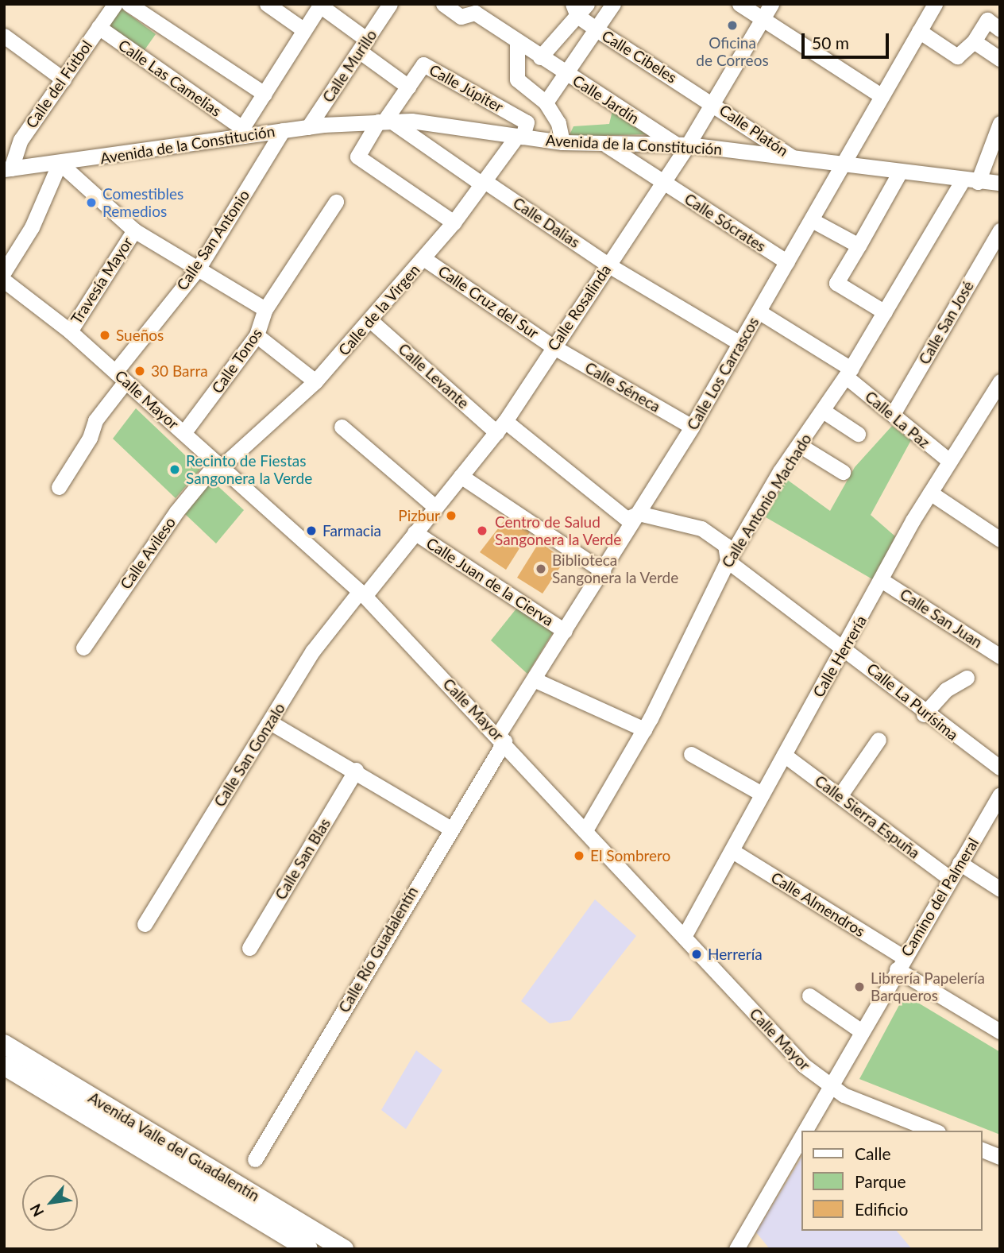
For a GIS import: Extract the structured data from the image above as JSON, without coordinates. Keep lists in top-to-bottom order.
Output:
{
  "streets": {
    "main road": ["Avenida Valle del Guadalentín"],
    "street": [
      "Calle Cibeles",
      "Calle Murillo",
      "Calle Las Camelias",
      "Calle del Fútbol",
      "Calle Júpiter",
      "Calle Jardín",
      "Calle Platón",
      "Avenida de la Constitución",
      "Calle Dalias",
      "Calle Sócrates",
      "Calle San Antonio",
      "Travesía Mayor",
      "Calle Cruz del Sur",
      "Calle Rosalinda",
      "Calle de la Virgen",
      "Calle San José",
      "Calle Tonos",
      "Calle Los Carrascos",
      "Calle Levante",
      "Calle Séneca",
      "Calle Mayor",
      "Calle La Paz",
      "Calle Antonio Machado",
      "Calle Avileso",
      "Calle Juan de la Cierva",
      "Calle San Juan",
      "Calle Herrería",
      "Calle La Purísima",
      "Calle San Gonzalo",
      "Calle Sierra Espuña",
      "Calle San Blas",
      "Camino del Palmeral",
      "Calle Almendros",
      "Calle Río Guadalentín"
    ]
  },
  "crossings": [
    ["Calle Cibeles", "Calle Platón"],
    ["Calle Cibeles", "Calle Rosalinda"],
    ["Calle Murillo", "Avenida de la Constitución"],
    ["Calle Las Camelias", "Calle del Fútbol"],
    ["Calle Las Camelias", "Avenida de la Constitución"],
    ["Calle del Fútbol", "Avenida de la Constitución"],
    ["Calle Júpiter", "Avenida de la Constitución"],
    ["Calle Júpiter", "Calle Dalias"],
    ["Calle Júpiter", "Calle de la Virgen"],
    ["Calle Jardín", "Avenida de la Constitución"],
    ["Calle Jardín", "Calle Rosalinda"],
    ["Calle Platón", "Avenida de la Constitución"],
    ["Calle Platón", "Calle Rosalinda"],
    ["Avenida de la Constitución", "Calle Dalias"],
    ["Avenida de la Constitución", "Calle Sócrates"],
    ["Avenida de la Constitución", "Calle San Antonio"],
    ["Avenida de la Constitución", "Calle Rosalinda"],
    ["Avenida de la Constitución", "Calle de la Virgen"],
    ["Avenida de la Constitución", "Calle Los Carrascos"],
    ["Avenida de la Constitución", "Calle Antonio Machado"],
    ["Calle Dalias", "Calle Rosalinda"],
    ["Calle Dalias", "Calle de la Virgen"],
    ["Calle Dalias", "Calle Los Carrascos"],
    ["Calle Sócrates", "Calle Rosalinda"],
    ["Calle Sócrates", "Calle Los Carrascos"],
    ["Calle San Antonio", "Calle Mayor"],
    ["Travesía Mayor", "Calle Mayor"],
    ["Calle Cruz del Sur", "Calle Rosalinda"],
    ["Calle Cruz del Sur", "Calle de la Virgen"],
    ["Calle Cruz del Sur", "Calle Séneca"],
    ["Calle Rosalinda", "Calle Levante"],
    ["Calle Rosalinda", "Calle Séneca"],
    ["Calle Rosalinda", "Calle Mayor"],
    ["Calle Rosalinda", "Calle Juan de la Cierva"],
    ["Calle Rosalinda", "Calle San Gonzalo"],
    ["Calle de la Virgen", "Calle Levante"],
    ["Calle de la Virgen", "Calle Mayor"],
    ["Calle de la Virgen", "Calle Avileso"],
    ["Calle San José", "Calle La Paz"],
    ["Calle Tonos", "Calle Mayor"],
    ["Calle Los Carrascos", "Calle Levante"],
    ["Calle Los Carrascos", "Calle Séneca"],
    ["Calle Los Carrascos", "Calle Mayor"],
    ["Calle Los Carrascos", "Calle La Paz"],
    ["Calle Los Carrascos", "Calle Juan de la Cierva"],
    ["Calle Los Carrascos", "Calle La Purísima"],
    ["Calle Los Carrascos", "Calle Río Guadalentín"],
    ["Calle Levante", "Calle La Purísima"],
    ["Calle Mayor", "Calle Antonio Machado"],
    ["Calle Mayor", "Calle Avileso"],
    ["Calle Mayor", "Calle Herrería"],
    ["Calle Mayor", "Calle San Gonzalo"],
    ["Calle Mayor", "Camino del Palmeral"],
    ["Calle Mayor", "Calle Río Guadalentín"],
    ["Calle La Paz", "Calle Antonio Machado"],
    ["Calle La Paz", "Calle Herrería"],
    ["Calle Antonio Machado", "Calle La Purísima"],
    ["Calle San Juan", "Calle Herrería"],
    ["Calle Herrería", "Calle La Purísima"],
    ["Calle Herrería", "Calle Sierra Espuña"],
    ["Calle Herrería", "Calle Almendros"],
    ["Calle Sierra Espuña", "Camino del Palmeral"],
    ["Camino del Palmeral", "Calle Almendros"]
  ],
  "places": [
    "Oficina de Correos",
    "Comestibles Remedios",
    "Sueños",
    "30 Barra",
    "Recinto de Fiestas Sangonera la Verde",
    "Pizbur",
    "Farmacia",
    "Centro de Salud Sangonera la Verde",
    "Biblioteca Sangonera la Verde",
    "El Sombrero",
    "Herrería",
    "Librería Papelería Barqueros"
  ],
  "legend": ["Calle", "Parque", "Edificio"],
  "scale_bar": "50 m",
  "north": "bottom left"
}
